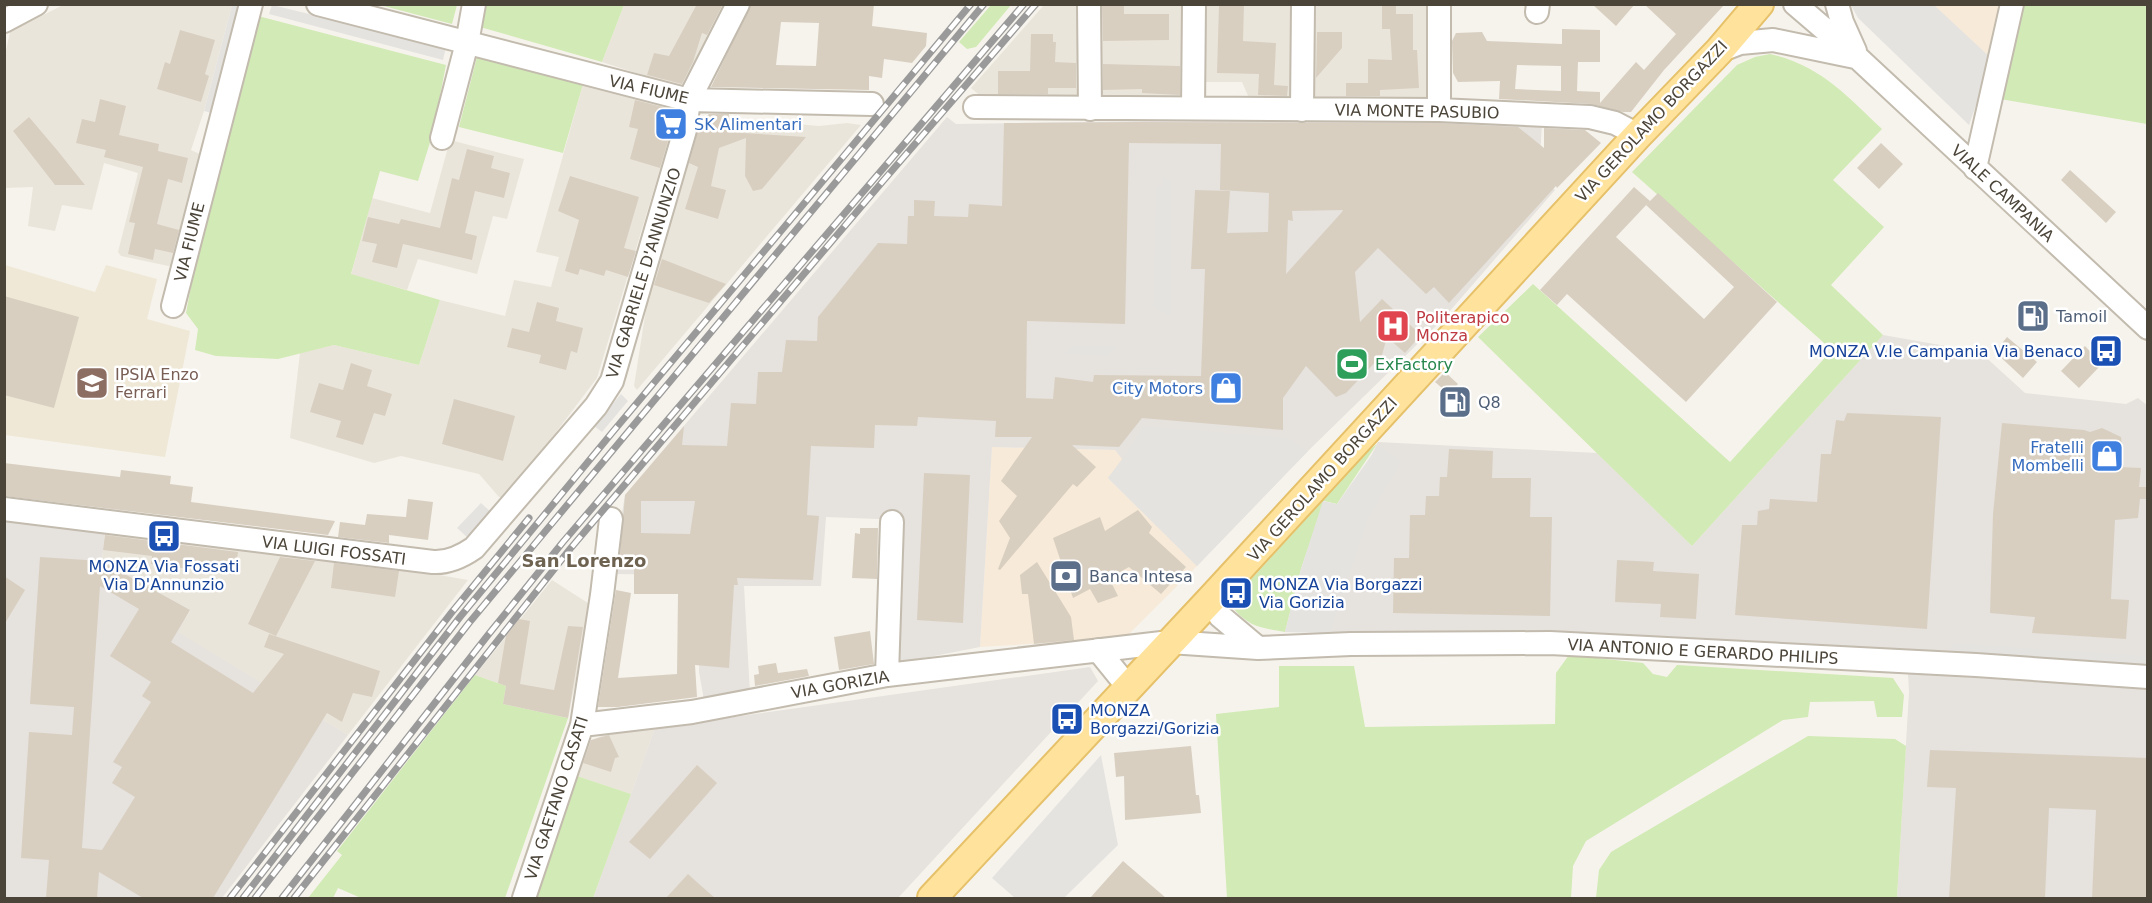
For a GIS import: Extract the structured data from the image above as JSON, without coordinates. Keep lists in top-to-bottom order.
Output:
{
  "streets": {
    "main road": ["VIA GEROLAMO BORGAZZI"],
    "street": [
      "VIA FIUME",
      "VIA MONTE PASUBIO",
      "VIALE CAMPANIA",
      "VIA GABRIELE D'ANNUNZIO",
      "VIA LUIGI FOSSATI",
      "VIA ANTONIO E GERARDO PHILIPS",
      "VIA GORIZIA",
      "VIA GAETANO CASATI"
    ]
  },
  "crossings": [
    ["VIA FIUME", "VIA GABRIELE D'ANNUNZIO"],
    ["VIA MONTE PASUBIO", "VIA GEROLAMO BORGAZZI"],
    ["VIA GEROLAMO BORGAZZI", "VIA ANTONIO E GERARDO PHILIPS"],
    ["VIA GEROLAMO BORGAZZI", "VIA GORIZIA"],
    ["VIA GABRIELE D'ANNUNZIO", "VIA LUIGI FOSSATI"],
    ["VIA ANTONIO E GERARDO PHILIPS", "VIA GORIZIA"],
    ["VIA GORIZIA", "VIA GAETANO CASATI"]
  ],
  "districts": ["San Lorenzo"],
  "places": {
    "supermarket": ["SK Alimentari"],
    "fuel station": ["Tamoil", "Q8"],
    "hospital": ["Politerapico Monza"],
    "bus stop": [
      "MONZA V.le Campania Via Benaco",
      "MONZA Via Fossati Via D'Annunzio",
      "MONZA Via Borgazzi Via Gorizia",
      "MONZA Borgazzi/Gorizia"
    ],
    "sports": ["ExFactory"],
    "school or university": ["IPSIA Enzo Ferrari"],
    "shop": ["City Motors", "Fratelli Mombelli"],
    "bank": ["Banca Intesa"]
  }
}
